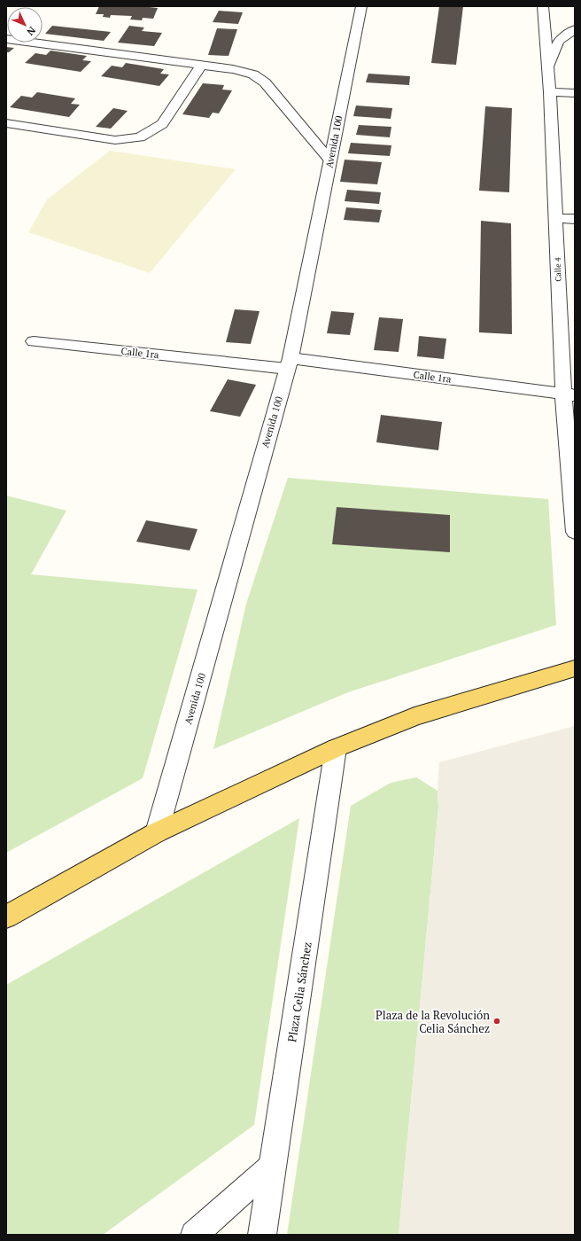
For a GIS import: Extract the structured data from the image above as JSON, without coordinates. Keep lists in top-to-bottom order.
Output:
{
  "streets": {
    "street": [
      "Avenida 100",
      "Calle 4",
      "Calle 1ra",
      "Plaza Celia Sánchez"
    ]
  },
  "crossings": [
    ["Avenida 100", "Calle 1ra"],
    ["Calle 4", "Calle 1ra"]
  ],
  "places": ["Plaza de la Revolución Celia Sánchez"],
  "north": "bottom right"
}
